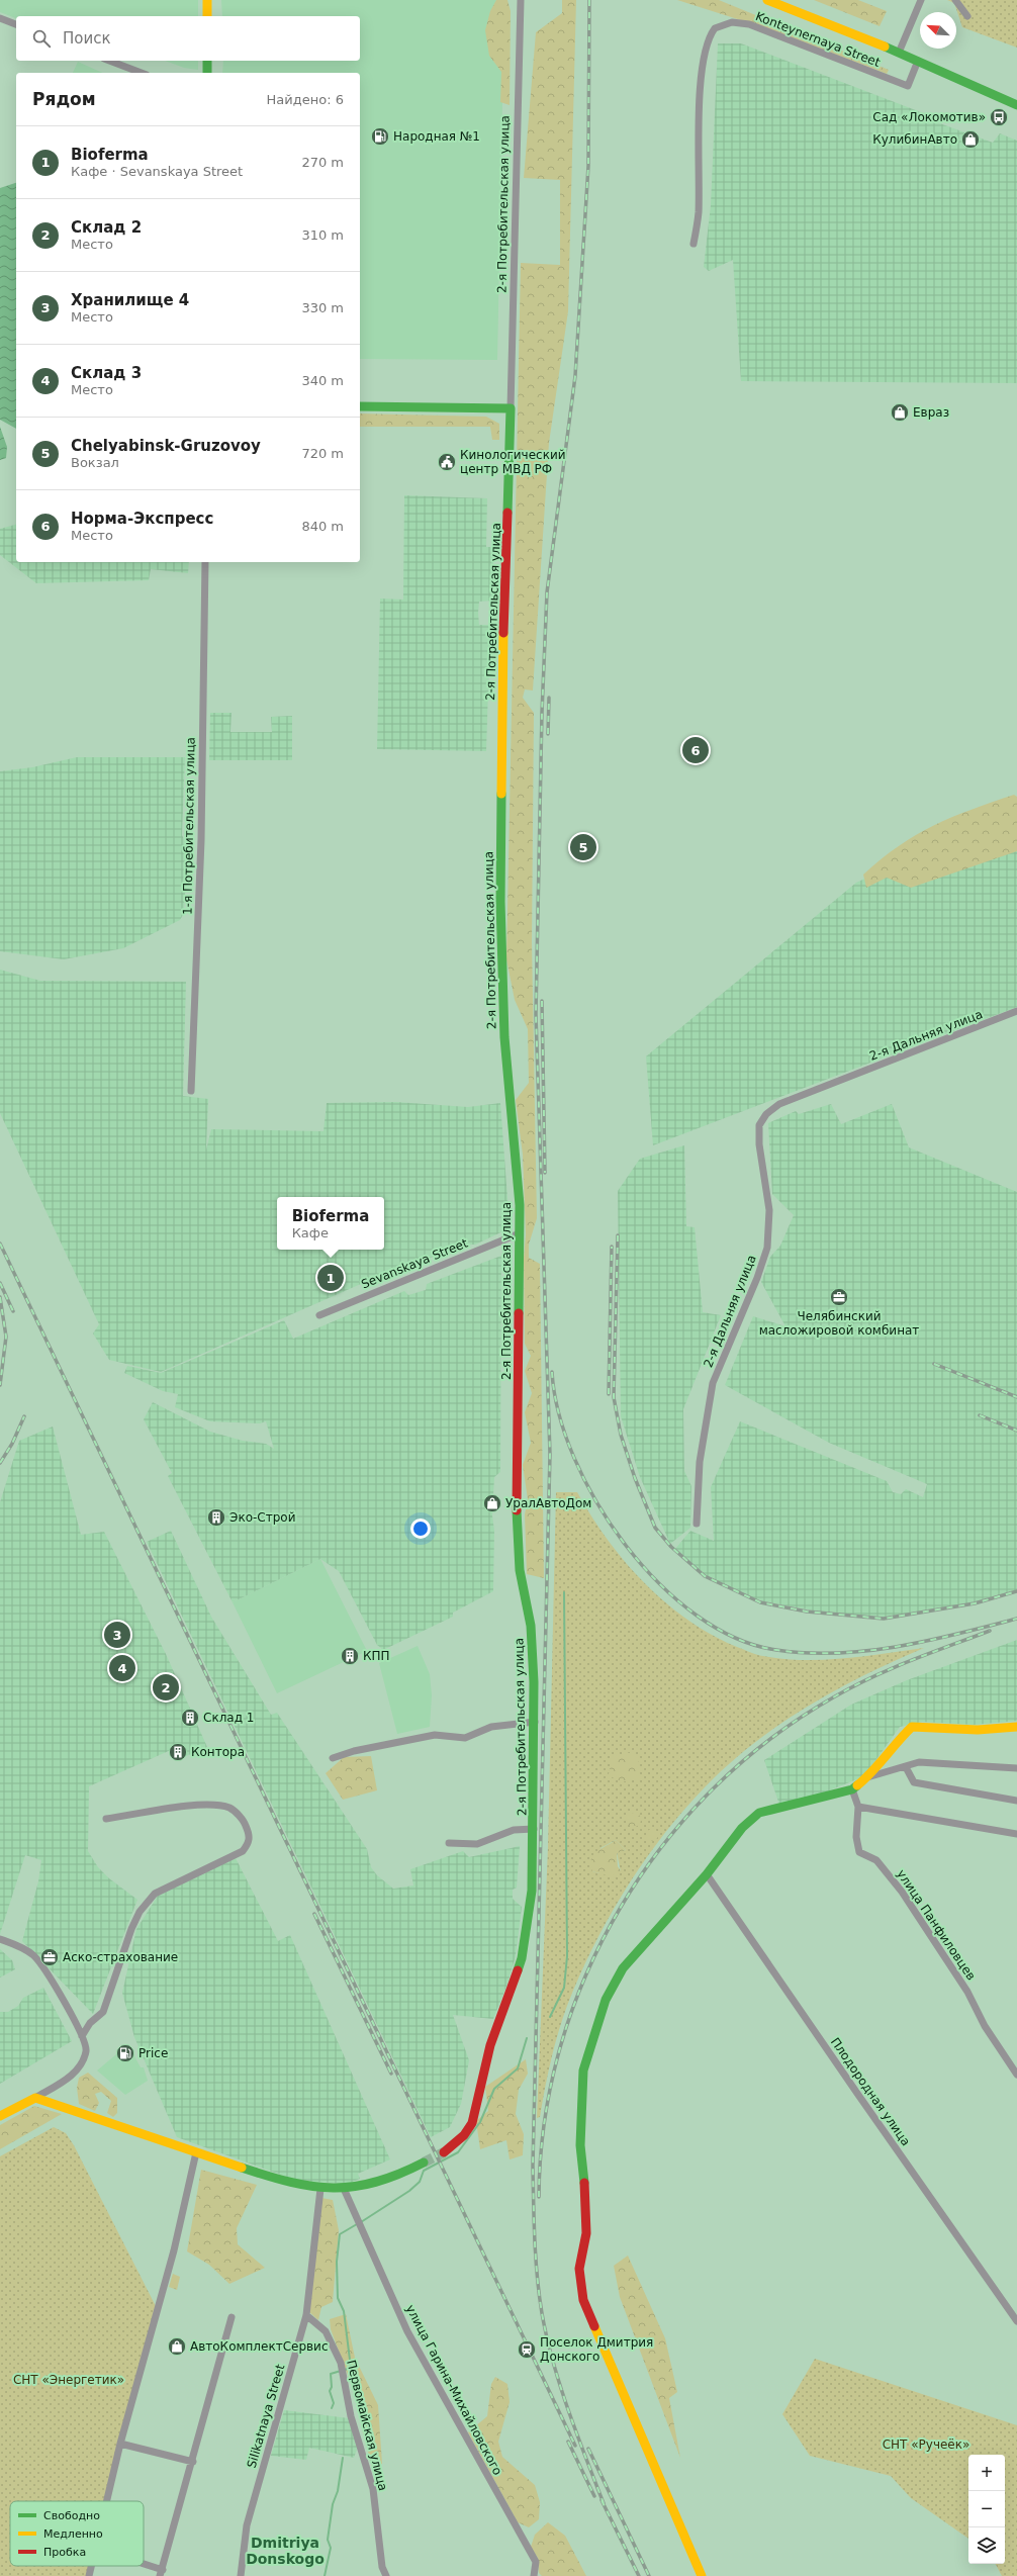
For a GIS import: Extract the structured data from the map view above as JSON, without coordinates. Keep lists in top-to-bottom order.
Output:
{
  "streets": {
    "street": [
      "Konteynernaya Street",
      "2-я Потребительская улица",
      "1-я Потребительская улица",
      "2-я Дальняя улица",
      "Sevanskaya Street",
      "улица Панфиловцев",
      "Плодородная улица",
      "улица Гарина-Михайловского",
      "Silikatnaya Street",
      "Первомайская улица"
    ]
  },
  "crossings": [
    ["2-я Потребительская улица", "Sevanskaya Street"],
    ["Silikatnaya Street", "Первомайская улица"]
  ],
  "districts": ["Dmitriya Donskogo"],
  "parks": ["СНТ «Энергетик»", "СНТ «Ручеёк»"],
  "places": {
    "bus stop": ["Сад «Локомотив»"],
    "fuel station": ["Народная №1", "Price"],
    "shop": [
      "КулибинАвто",
      "Евраз",
      "УралАвтоДом",
      "АвтоКомплектСервис"
    ],
    "public building": ["Кинологический центр МВД РФ"],
    "office": ["Челябинский масложировой комбинат", "Аско-страхование"],
    "building": [
      "Эко-Строй",
      "КПП",
      "Склад 1",
      "Контора"
    ],
    "station": ["Поселок Дмитрия Донского"]
  },
  "legend": ["Свободно", "Медленно", "Пробка"],
  "north": "top left",
  "page": {
    "search": "Поиск",
    "heading": ["Рядом", "Найдено: 6"],
    "list": [
      {
        "mark": "1",
        "name": "Bioferma",
        "note": "Кафе · Sevanskaya Street",
        "value": "270 m"
      },
      {
        "mark": "2",
        "name": "Склад 2",
        "note": "Место",
        "value": "310 m"
      },
      {
        "mark": "3",
        "name": "Хранилище 4",
        "note": "Место",
        "value": "330 m"
      },
      {
        "mark": "4",
        "name": "Склад 3",
        "note": "Место",
        "value": "340 m"
      },
      {
        "mark": "5",
        "name": "Chelyabinsk-Gruzovoy",
        "note": "Вокзал",
        "value": "720 m"
      },
      {
        "mark": "6",
        "name": "Норма-Экспресс",
        "note": "Место",
        "value": "840 m"
      }
    ],
    "pins": [
      "6",
      "5",
      "1",
      "3",
      "4",
      "2"
    ],
    "popup": ["Bioferma", "Кафе"],
    "map_buttons": ["+", "−"]
  }
}
